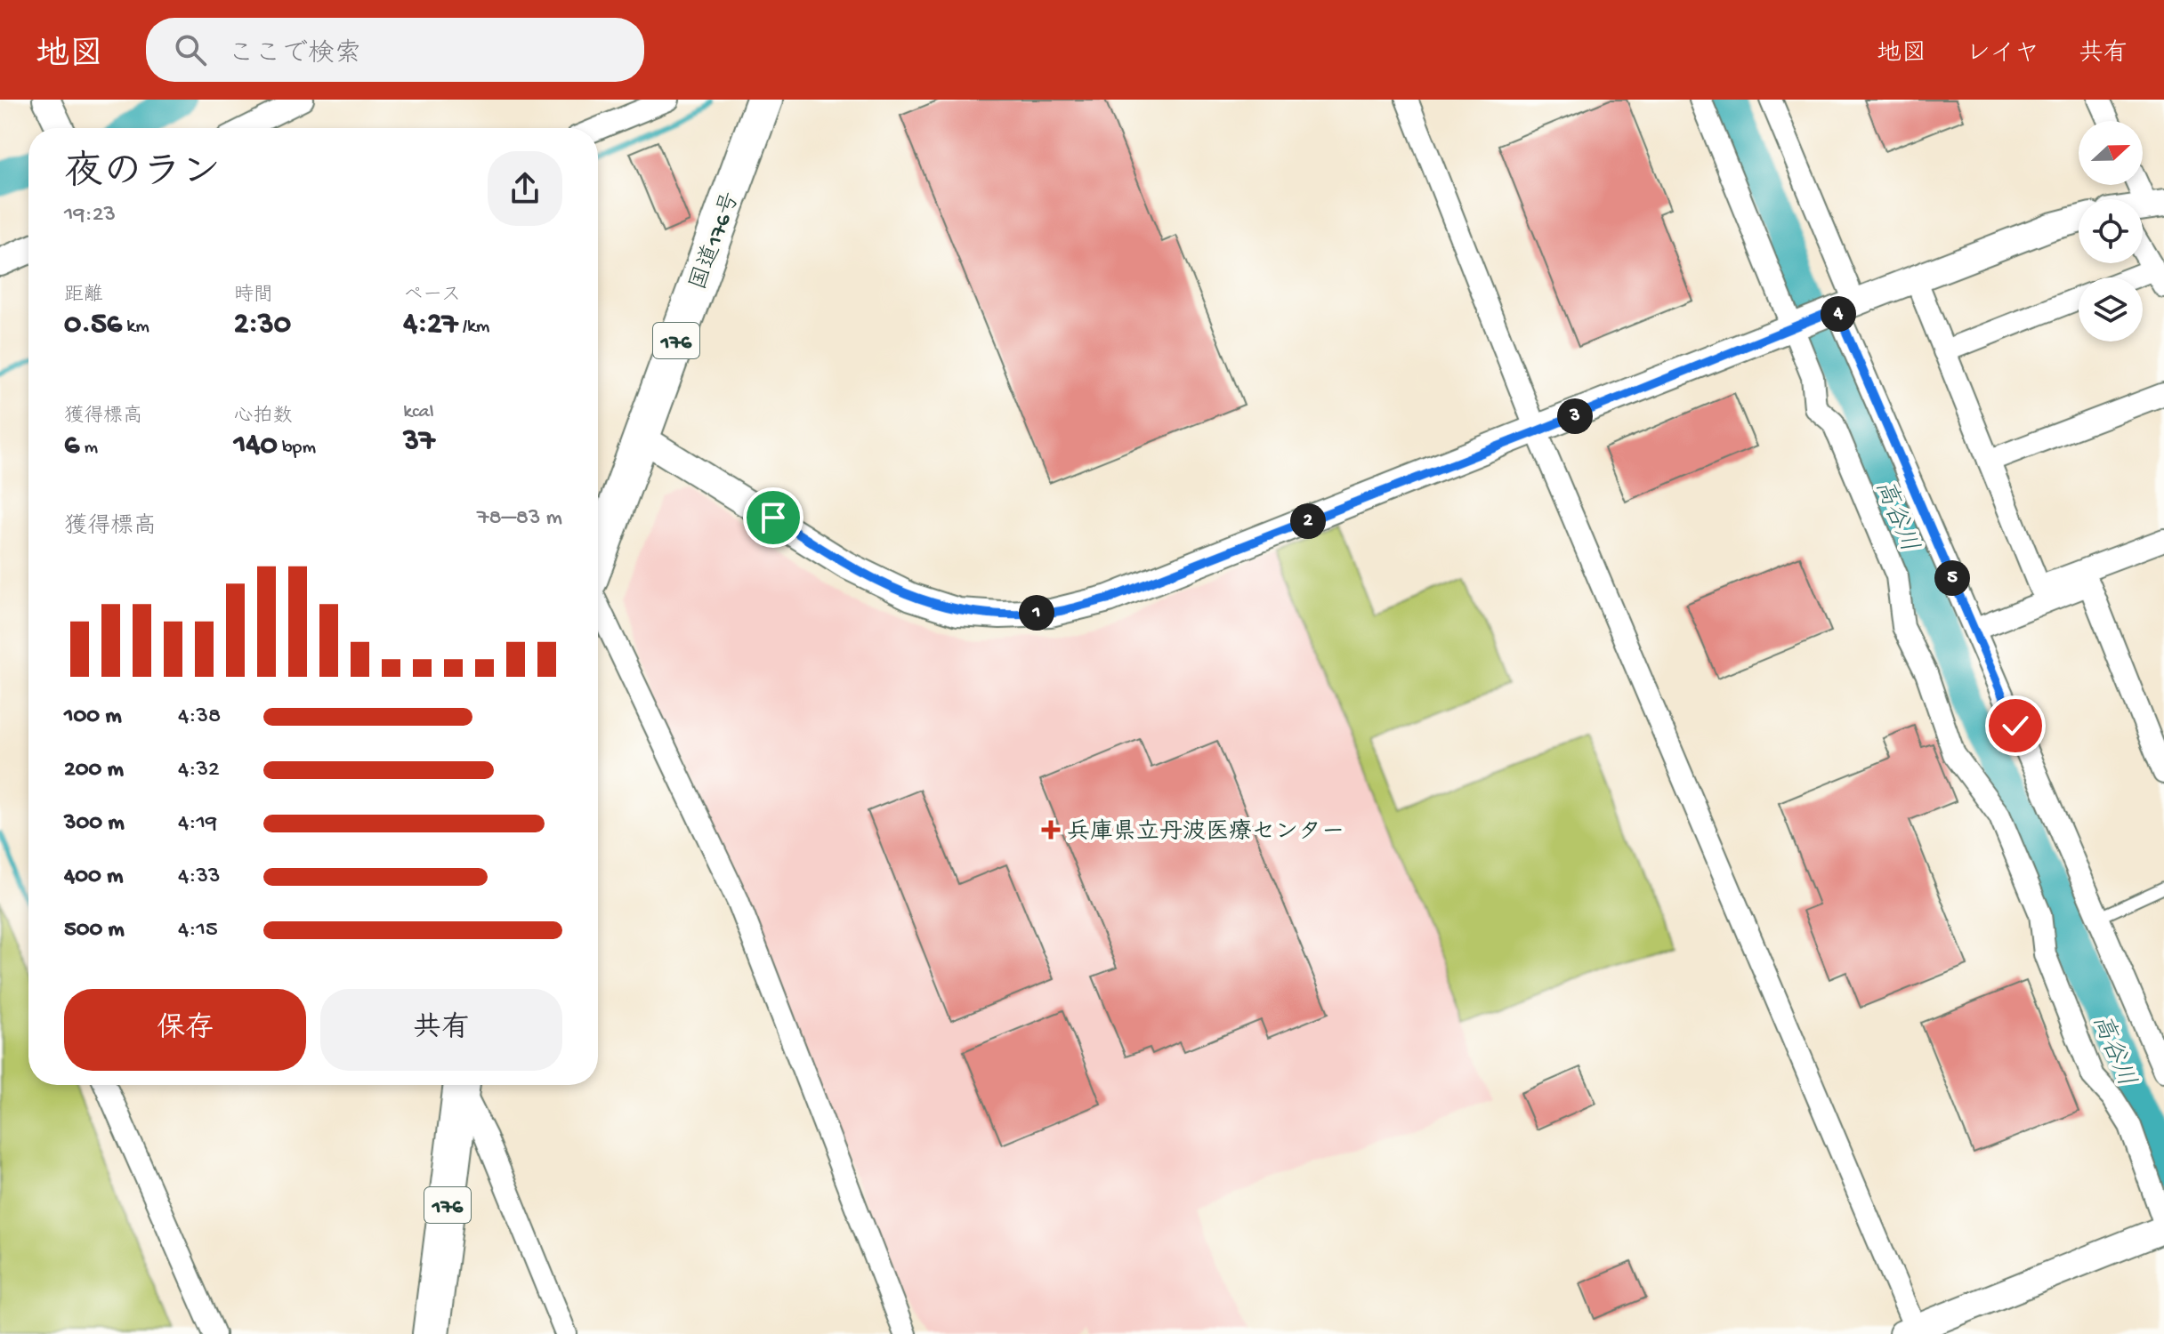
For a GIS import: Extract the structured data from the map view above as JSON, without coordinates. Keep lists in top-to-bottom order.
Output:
{
  "streets": {
    "highway": ["国道176号", "176"]
  },
  "water": ["高谷川"],
  "places": {
    "health": ["兵庫県立丹波医療センター"]
  },
  "north": "right",
  "page": {
    "header": "地図",
    "search": "ここで検索",
    "nav": ["地図", "レイヤ", "共有"],
    "heading": ["夜のラン", "19:23"],
    "stats": [
      ["距離", "0.56 km"],
      ["時間", "2:30"],
      ["ペース", "4:27 /km"],
      ["獲得標高", "6 m"],
      ["心拍数", "140 bpm"],
      ["kcal", "37"]
    ],
    "pins": [
      "4",
      "3",
      "2",
      "5",
      "1"
    ],
    "chart": ["獲得標高", "78–83 m"],
    "list": [
      {
        "name": "100 m",
        "note": "4:38"
      },
      {
        "name": "200 m",
        "note": "4:32"
      },
      {
        "name": "300 m",
        "note": "4:19"
      },
      {
        "name": "400 m",
        "note": "4:33"
      },
      {
        "name": "500 m",
        "note": "4:15"
      }
    ],
    "buttons": ["保存", "共有"]
  }
}
